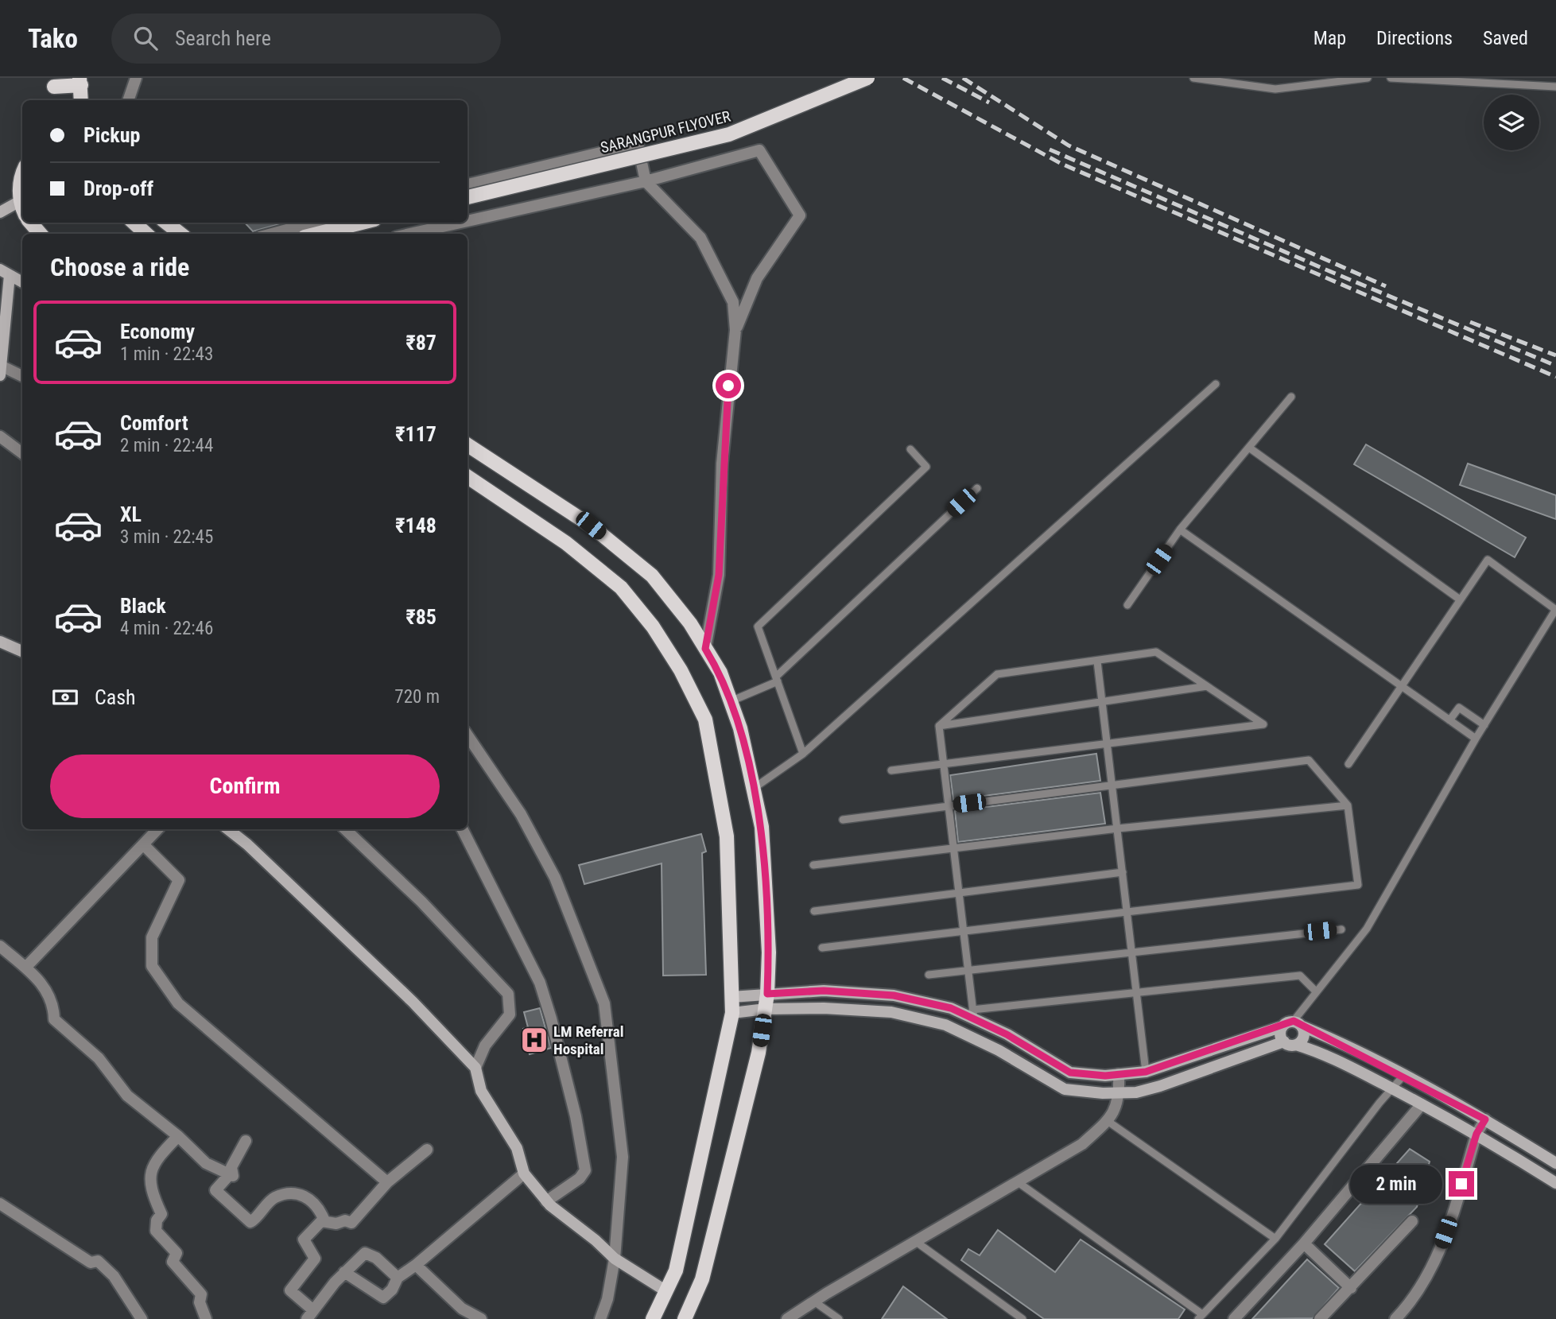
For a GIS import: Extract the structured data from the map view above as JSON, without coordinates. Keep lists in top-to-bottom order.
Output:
{
  "streets": {
    "main road": ["SARANGPUR FLYOVER"]
  },
  "places": {
    "hospital": ["LM Referral Hospital"]
  },
  "page": {
    "header": "Tako",
    "search": "Search here",
    "nav": ["Map", "Directions", "Saved"],
    "banner": ["Pickup", "Drop-off"],
    "heading": "Choose a ride",
    "list": [
      {
        "name": "Economy",
        "note": "1 min · 22:43",
        "value": "₹87"
      },
      {
        "name": "Comfort",
        "note": "2 min · 22:44",
        "value": "₹117"
      },
      {
        "name": "XL",
        "note": "3 min · 22:45",
        "value": "₹148"
      },
      {
        "name": "Black",
        "note": "4 min · 22:46",
        "value": "₹85"
      }
    ],
    "pay": ["Cash", "720 m"],
    "buttons": "Confirm",
    "bubble": "2 min"
  }
}
